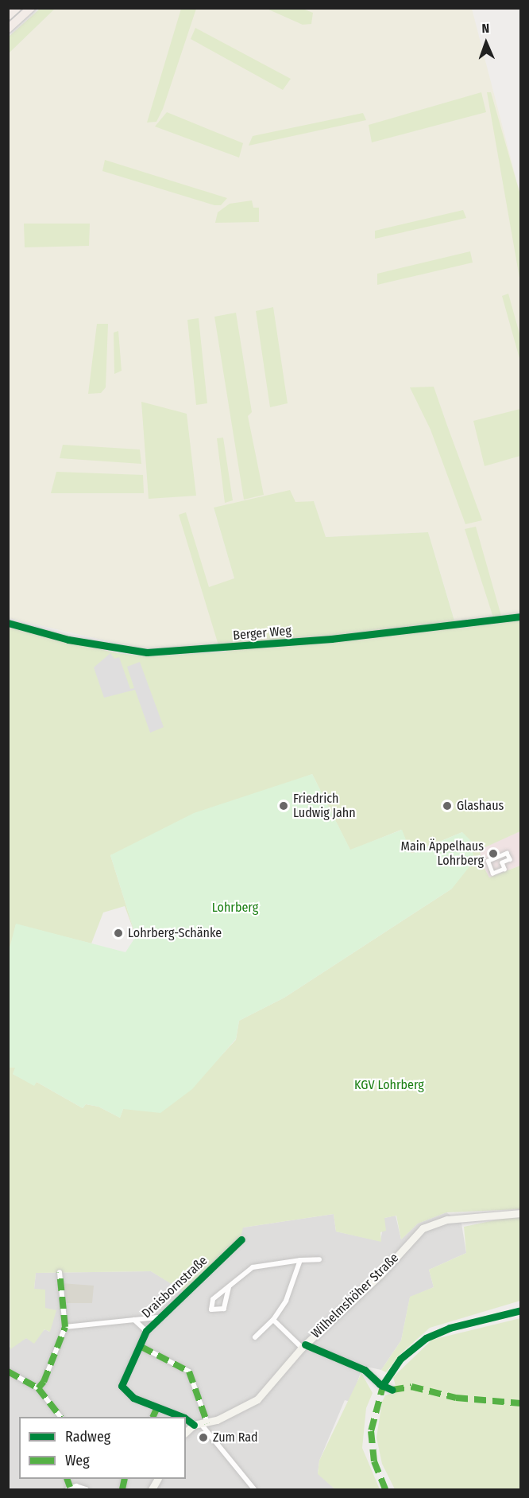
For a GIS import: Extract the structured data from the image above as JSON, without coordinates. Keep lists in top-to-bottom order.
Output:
{
  "streets": {
    "main road": ["Wilhelmshöher Straße"],
    "street": ["Berger Weg", "Draisbornstraße"]
  },
  "crossings": [
    ["Draisbornstraße", "Wilhelmshöher Straße"]
  ],
  "parks": ["Lohrberg", "KGV Lohrberg"],
  "places": [
    "Friedrich Ludwig Jahn",
    "Glashaus",
    "Main Äppelhaus Lohrberg",
    "Lohrberg-Schänke",
    "Zum Rad"
  ],
  "legend": ["Radweg", "Weg"],
  "north": "top"
}
